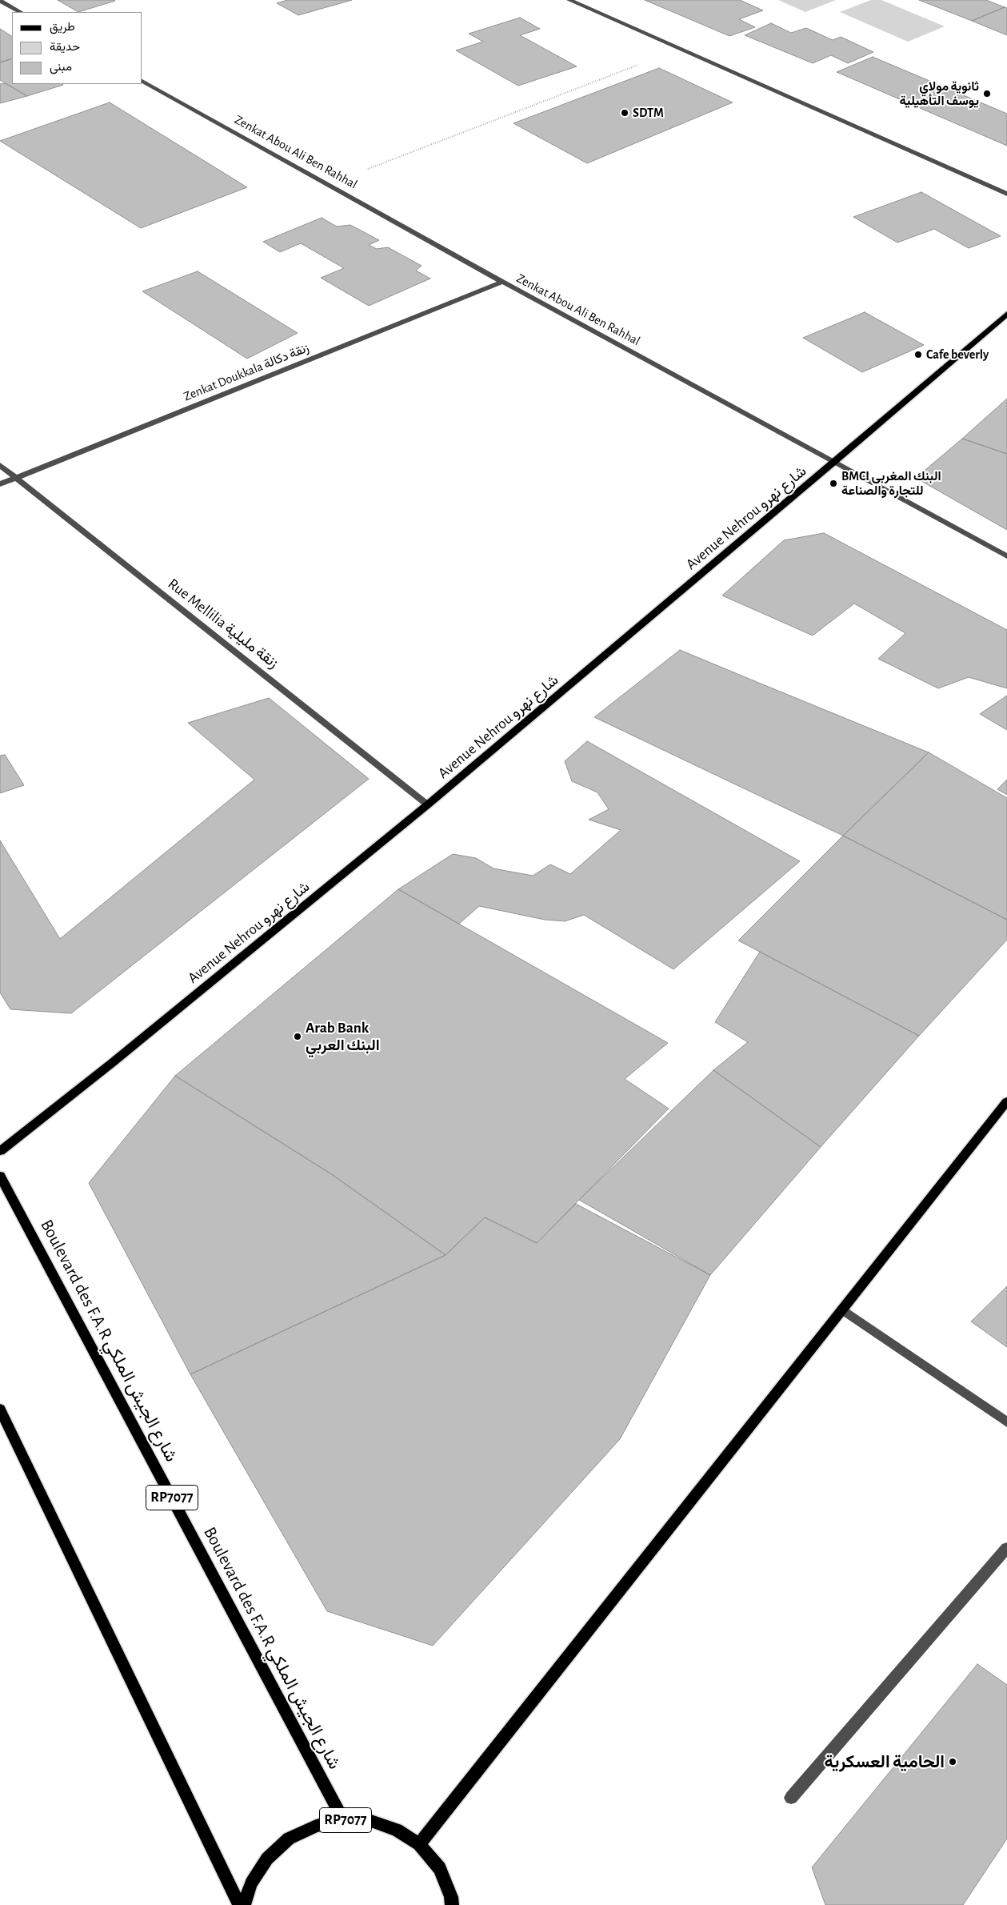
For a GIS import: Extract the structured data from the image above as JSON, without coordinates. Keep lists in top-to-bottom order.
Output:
{
  "streets": {
    "main road": ["Avenue Nehrou شارع نهرو", "Boulevard des F.A.R شارع الجيش الملكي", "RP7077"],
    "street": ["Zenkat Abou Ali Ben Rahhal", "Zenkat Doukkala زنقة دكالة", "Rue Mellilia زنقة مليلية"]
  },
  "crossings": [
    ["Zenkat Abou Ali Ben Rahhal", "Zenkat Doukkala زنقة دكالة"],
    ["Zenkat Abou Ali Ben Rahhal", "Avenue Nehrou شارع نهرو"],
    ["Zenkat Doukkala زنقة دكالة", "Rue Mellilia زنقة مليلية"],
    ["Avenue Nehrou شارع نهرو", "Rue Mellilia زنقة مليلية"],
    ["Boulevard des F.A.R شارع الجيش الملكي", "RP7077"]
  ],
  "places": [
    "ثانوية مولاي يوسف التأهيلية",
    "SDTM",
    "Cafe beverly",
    "BMCI البنك المغربي للتجارة والصناعة",
    "Arab Bank البنك العربي",
    "الحامية العسكرية"
  ],
  "legend": ["طريق", "حديقة", "مبنى"]
}
